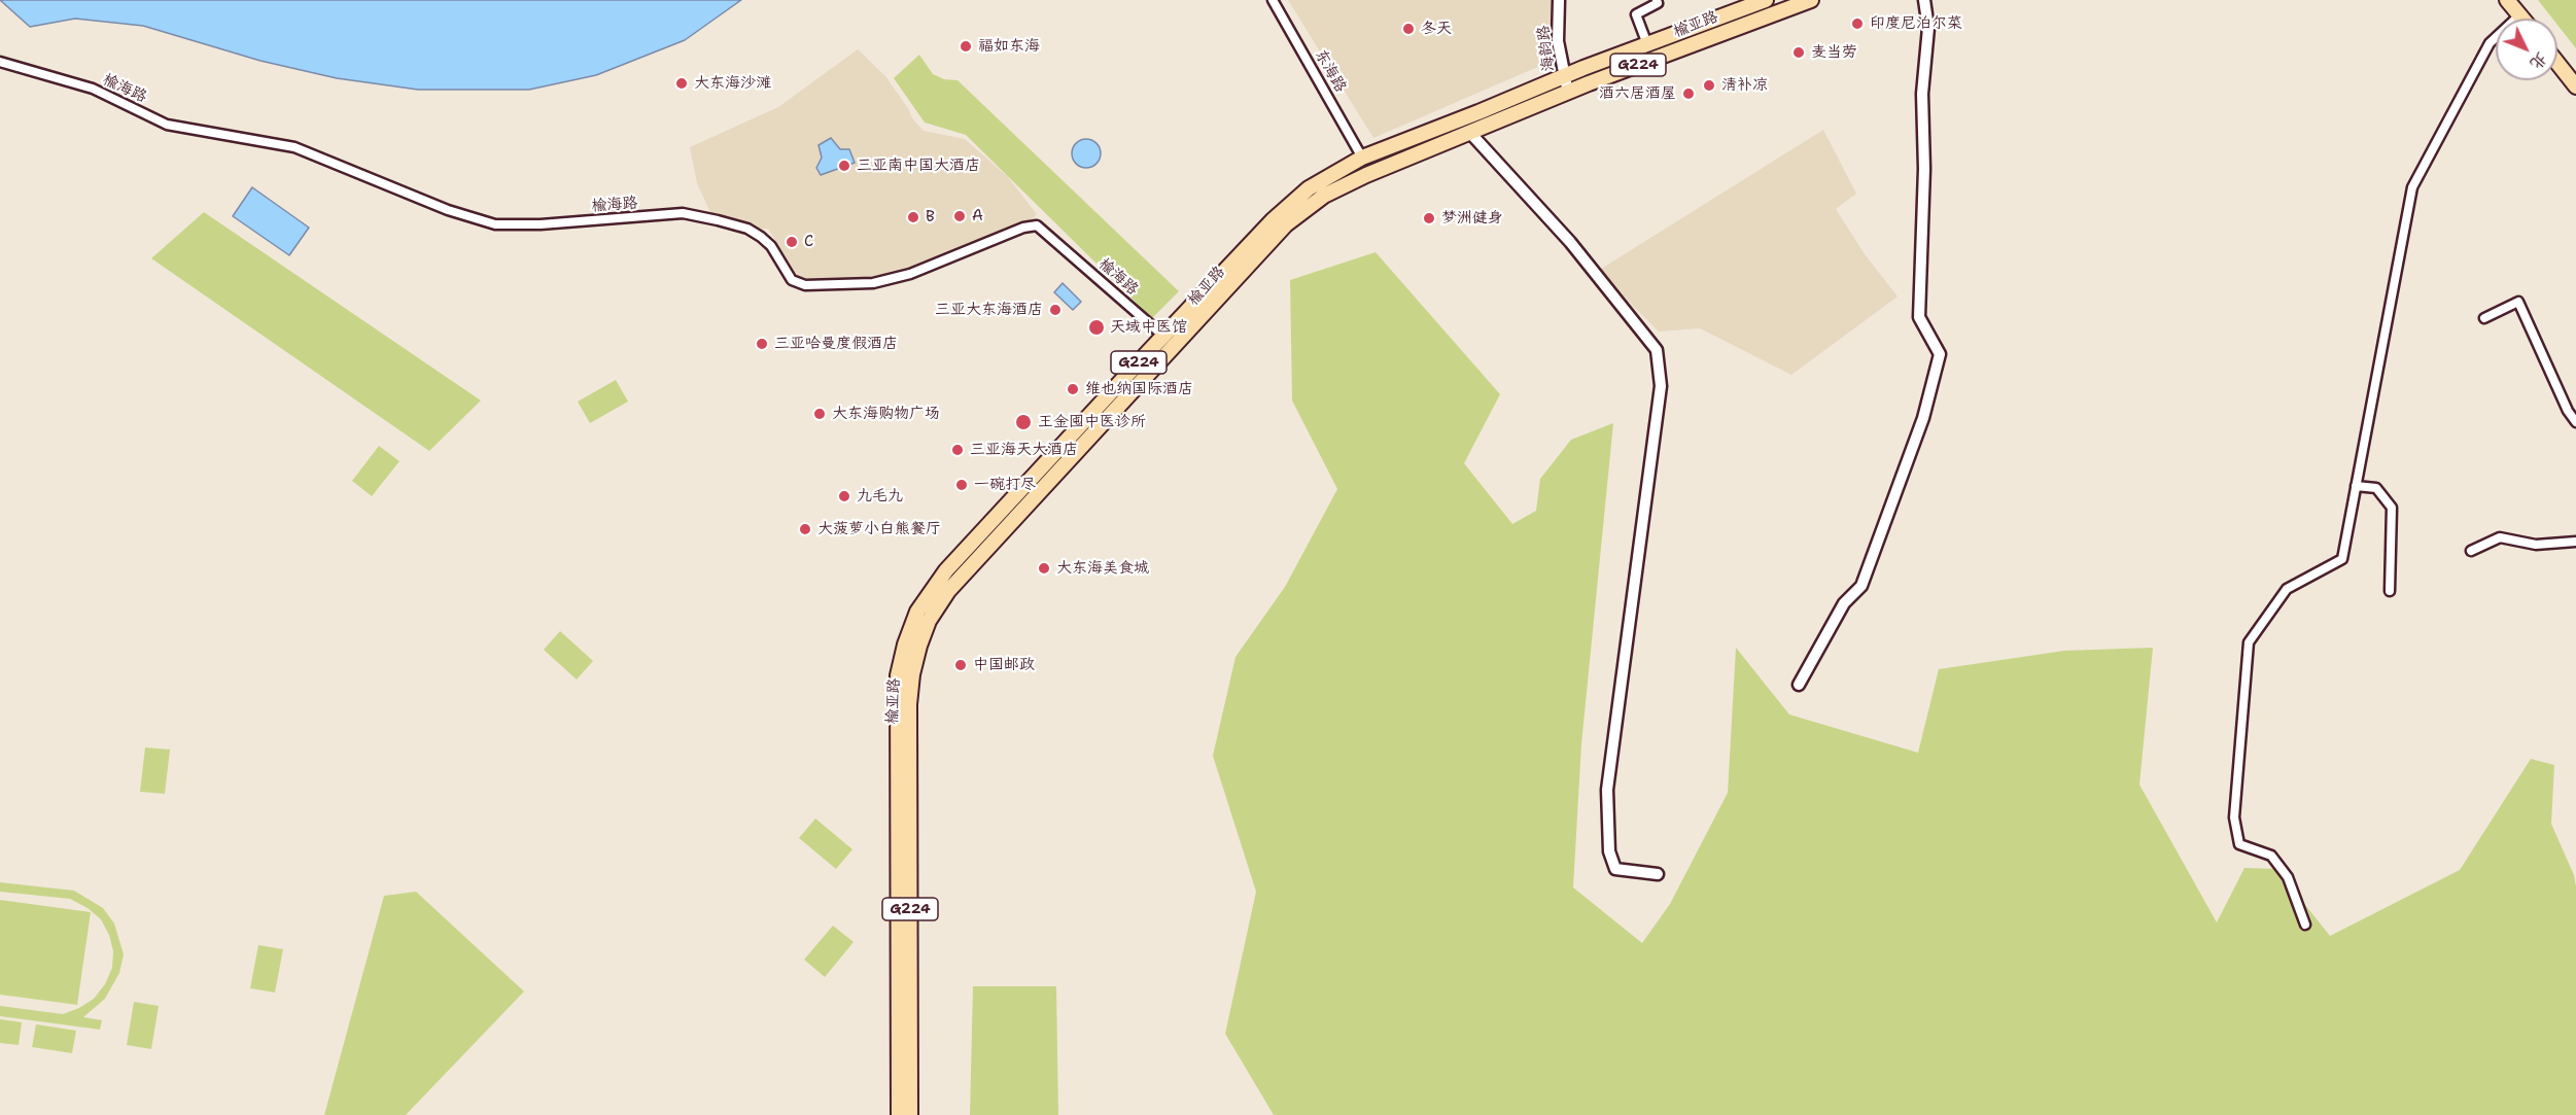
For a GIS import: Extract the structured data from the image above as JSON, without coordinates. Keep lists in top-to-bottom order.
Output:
{
  "streets": {
    "highway": ["榆亚路", "G224"],
    "street": ["海韵路", "东海路", "榆海路"]
  },
  "crossings": [
    ["榆亚路", "海韵路"],
    ["榆亚路", "东海路"],
    ["榆亚路", "榆海路"]
  ],
  "places": [
    "印度尼泊尔菜",
    "冬天",
    "福如东海",
    "麦当劳",
    "大东海沙滩",
    "清补凉",
    "酒六居酒屋",
    "三亚南中国大酒店",
    "A",
    "B",
    "梦洲健身",
    "C",
    "三亚大东海酒店",
    "天域中医馆",
    "三亚哈曼度假酒店",
    "维也纳国际酒店",
    "大东海购物广场",
    "王金囤中医诊所",
    "三亚海天大酒店",
    "一碗打尽",
    "九毛九",
    "大菠萝小白熊餐厅",
    "大东海美食城",
    "中国邮政"
  ],
  "north": "bottom right"
}
